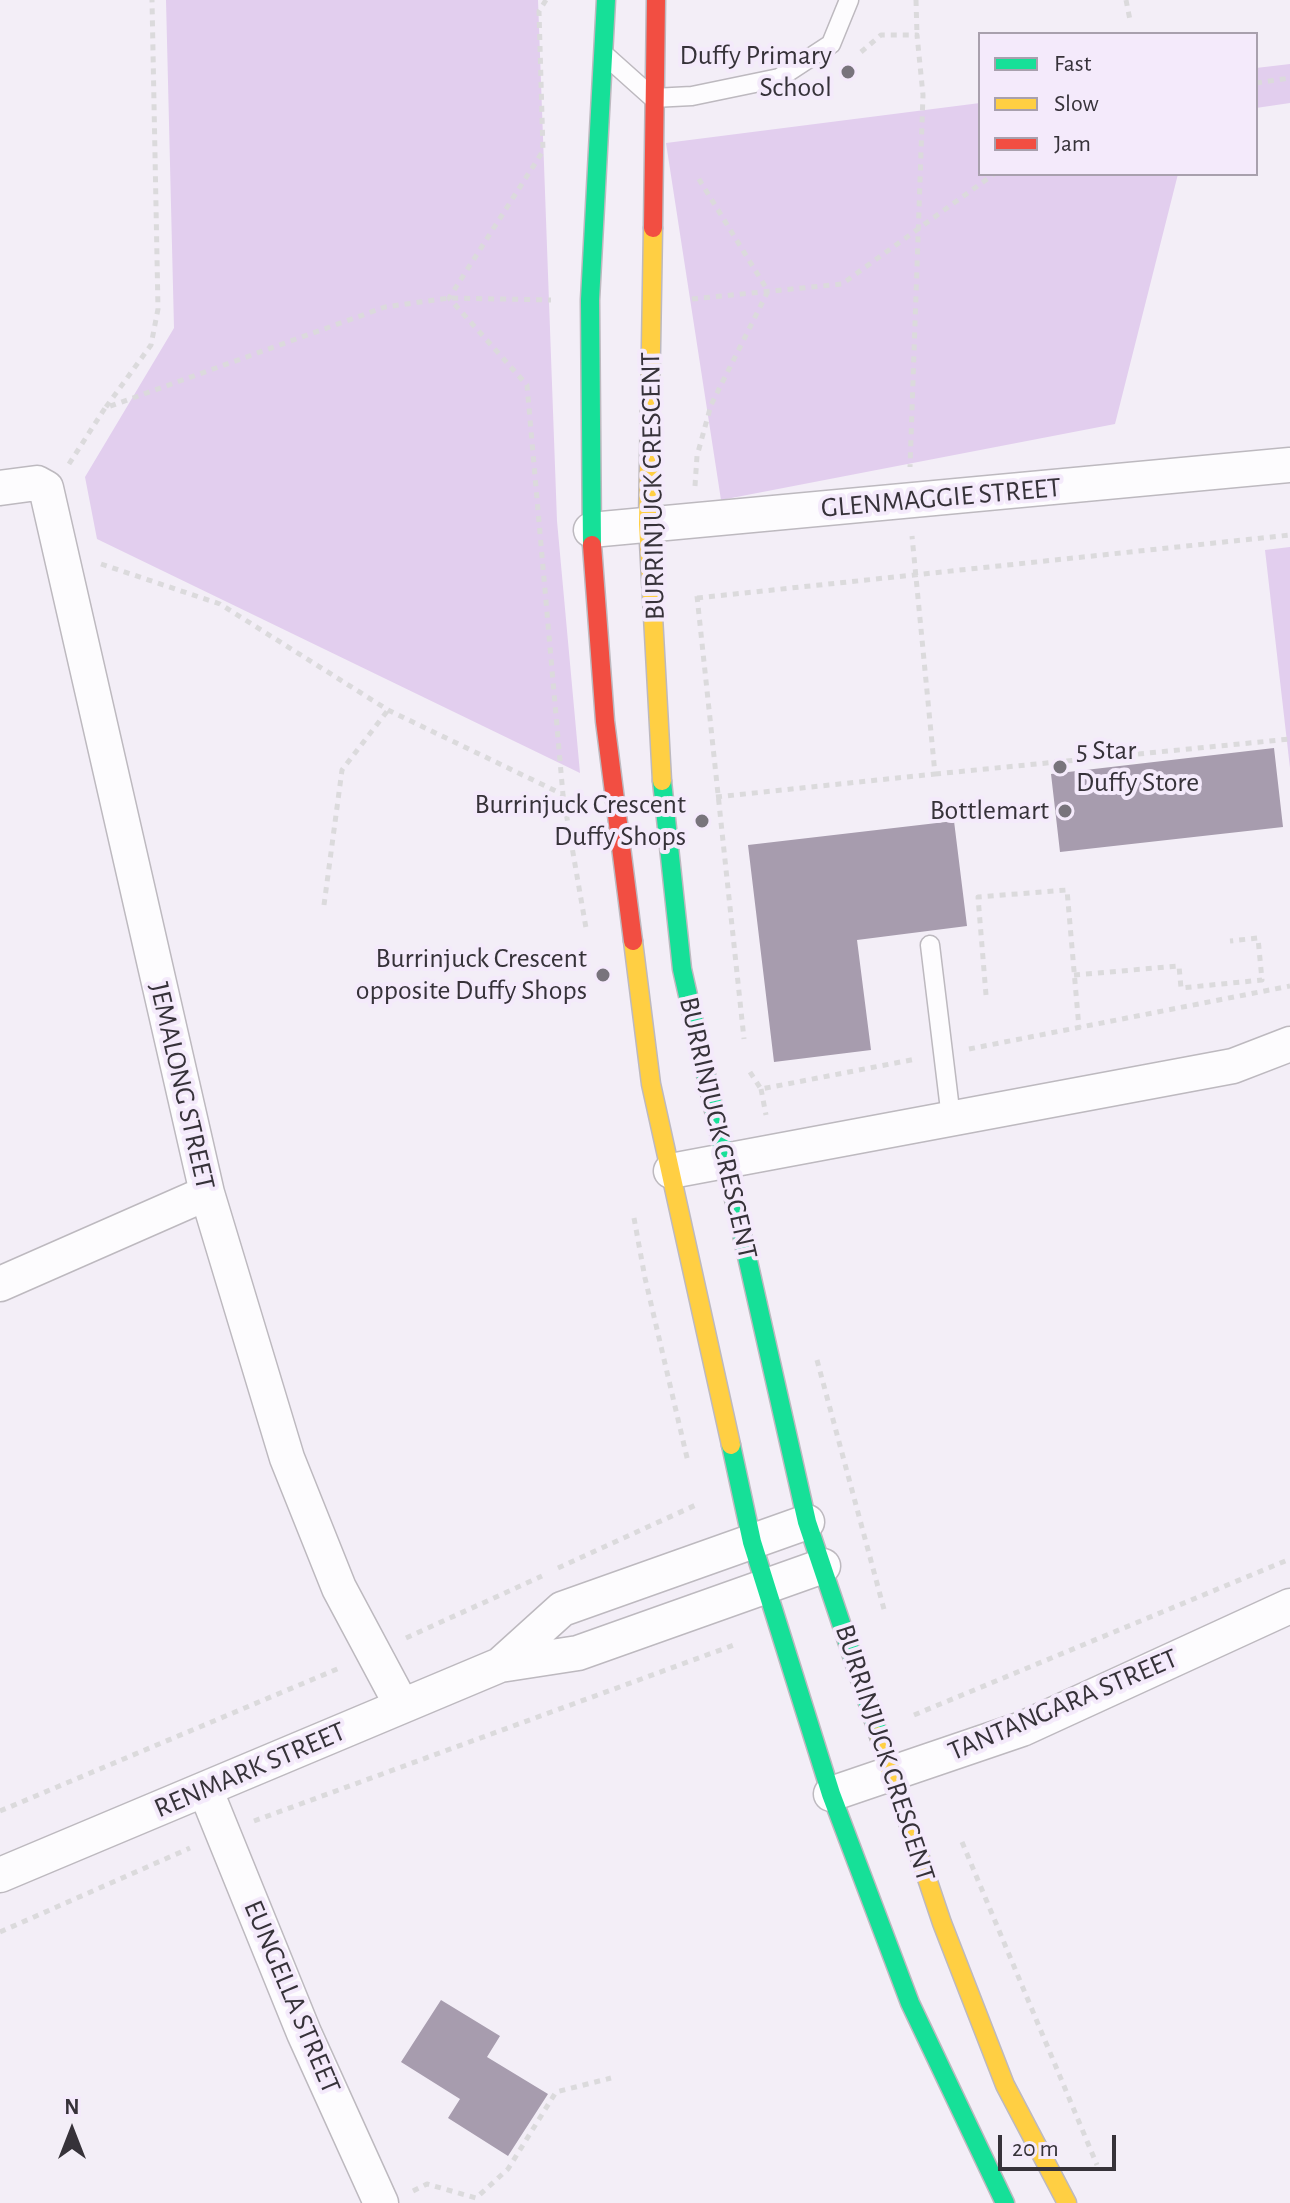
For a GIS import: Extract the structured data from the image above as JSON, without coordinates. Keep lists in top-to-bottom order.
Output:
{
  "streets": {
    "street": [
      "BURRINJUCK CRESCENT",
      "GLENMAGGIE STREET",
      "JEMALONG STREET",
      "TANTANGARA STREET",
      "RENMARK STREET",
      "EUNGELLA STREET"
    ]
  },
  "crossings": [
    ["BURRINJUCK CRESCENT", "GLENMAGGIE STREET"],
    ["BURRINJUCK CRESCENT", "TANTANGARA STREET"],
    ["BURRINJUCK CRESCENT", "RENMARK STREET"],
    ["JEMALONG STREET", "RENMARK STREET"],
    ["RENMARK STREET", "EUNGELLA STREET"]
  ],
  "places": [
    "Duffy Primary School",
    "5 Star Duffy Store",
    "Bottlemart",
    "Burrinjuck Crescent Duffy Shops",
    "Burrinjuck Crescent opposite Duffy Shops"
  ],
  "legend": ["Fast", "Slow", "Jam"],
  "scale_bar": "20 m",
  "north": "top"
}
